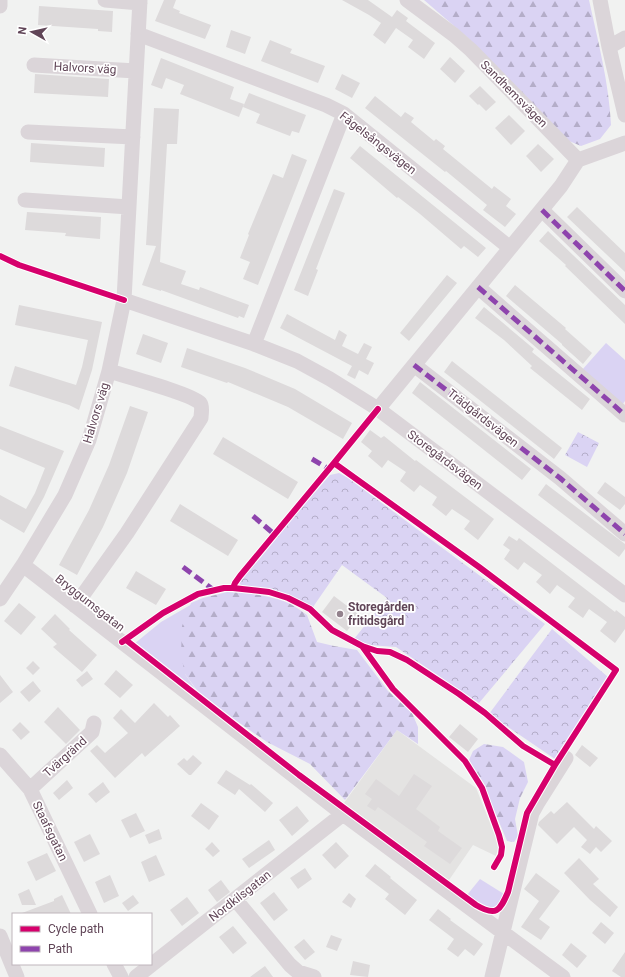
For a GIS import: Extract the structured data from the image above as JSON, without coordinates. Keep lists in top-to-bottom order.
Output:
{
  "streets": {
    "street": [
      "Halvors väg",
      "Sandhemsvägen",
      "Fågelsångsvägen",
      "Trädgårdsvägen",
      "Storegårdsvägen",
      "Bryggumsgatan",
      "Tvärgränd",
      "Staafsgatan",
      "Nordkilsgatan"
    ]
  },
  "crossings": [
    ["Halvors väg", "Fågelsångsvägen"],
    ["Halvors väg", "Storegårdsvägen"],
    ["Halvors väg", "Bryggumsgatan"],
    ["Bryggumsgatan", "Nordkilsgatan"],
    ["Tvärgränd", "Staafsgatan"]
  ],
  "places": ["Storegården fritidsgård"],
  "legend": ["Cycle path", "Path"],
  "north": "left"
}
